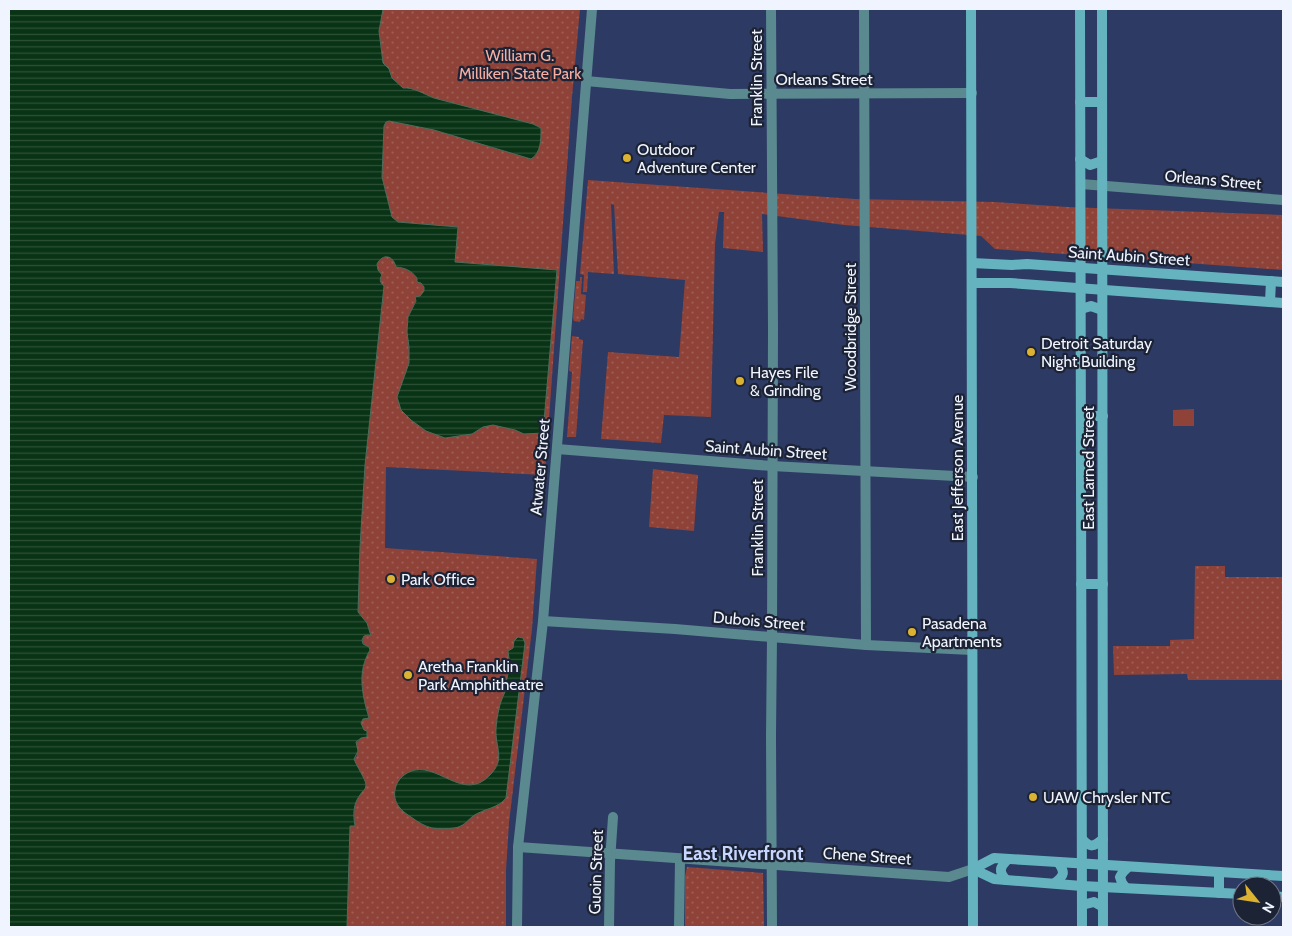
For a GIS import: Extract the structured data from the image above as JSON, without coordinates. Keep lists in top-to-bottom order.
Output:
{
  "streets": {
    "street": [
      "Franklin Street",
      "Orleans Street",
      "Saint Aubin Street",
      "Woodbridge Street",
      "Atwater Street",
      "East Jefferson Avenue",
      "East Larned Street",
      "Dubois Street",
      "Chene Street",
      "Guoin Street"
    ]
  },
  "crossings": [
    ["Franklin Street", "Orleans Street"],
    ["Franklin Street", "Saint Aubin Street"],
    ["Franklin Street", "Dubois Street"],
    ["Franklin Street", "Chene Street"],
    ["Orleans Street", "Woodbridge Street"],
    ["Orleans Street", "Atwater Street"],
    ["Orleans Street", "East Jefferson Avenue"],
    ["Orleans Street", "East Larned Street"],
    ["Saint Aubin Street", "Woodbridge Street"],
    ["Saint Aubin Street", "Atwater Street"],
    ["Saint Aubin Street", "East Jefferson Avenue"],
    ["Saint Aubin Street", "East Larned Street"],
    ["Woodbridge Street", "Dubois Street"],
    ["Atwater Street", "Dubois Street"],
    ["Atwater Street", "Chene Street"],
    ["East Jefferson Avenue", "Dubois Street"],
    ["East Jefferson Avenue", "Chene Street"],
    ["East Larned Street", "Chene Street"],
    ["Chene Street", "Guoin Street"]
  ],
  "districts": ["East Riverfront"],
  "parks": ["William G. Milliken State Park"],
  "places": [
    "Outdoor Adventure Center",
    "Detroit Saturday Night Building",
    "Hayes File & Grinding",
    "Park Office",
    "Pasadena Apartments",
    "Aretha Franklin Park Amphitheatre",
    "UAW Chrysler NTC"
  ],
  "north": "bottom right"
}
